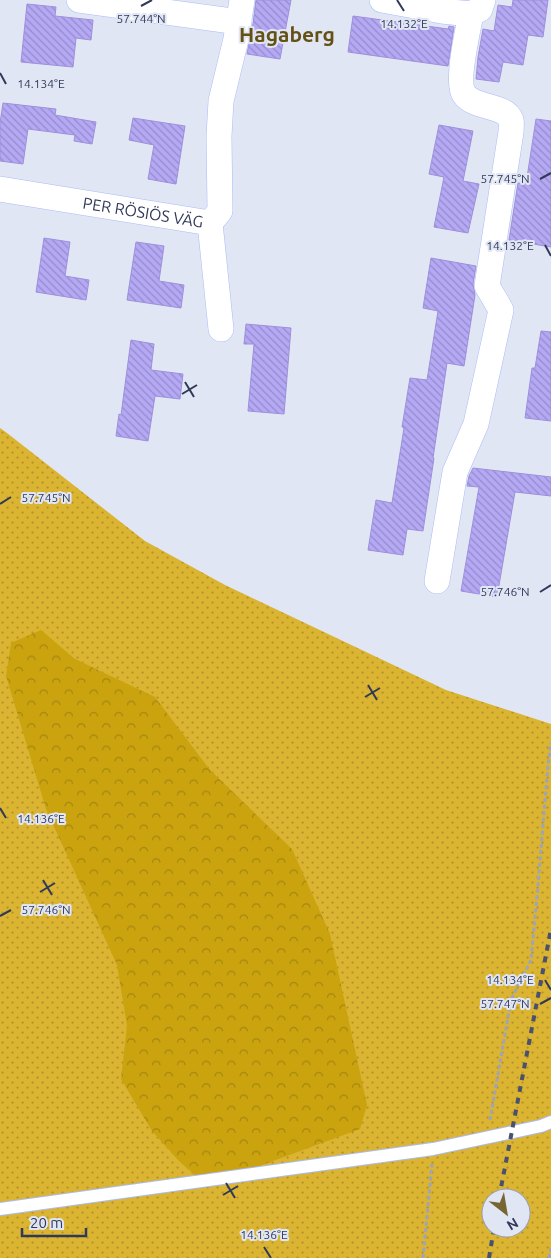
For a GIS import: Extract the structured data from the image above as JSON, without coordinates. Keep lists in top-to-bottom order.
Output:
{
  "streets": {
    "street": ["PER RÖSIÖS VÄG"]
  },
  "districts": ["Hagaberg"],
  "scale_bar": "20 m",
  "north": "bottom right",
  "coordinates": [
    "57.744°N",
    "14.132°E",
    "14.134°E",
    "57.745°N",
    "57.746°N",
    "14.136°E",
    "57.747°N"
  ]
}
